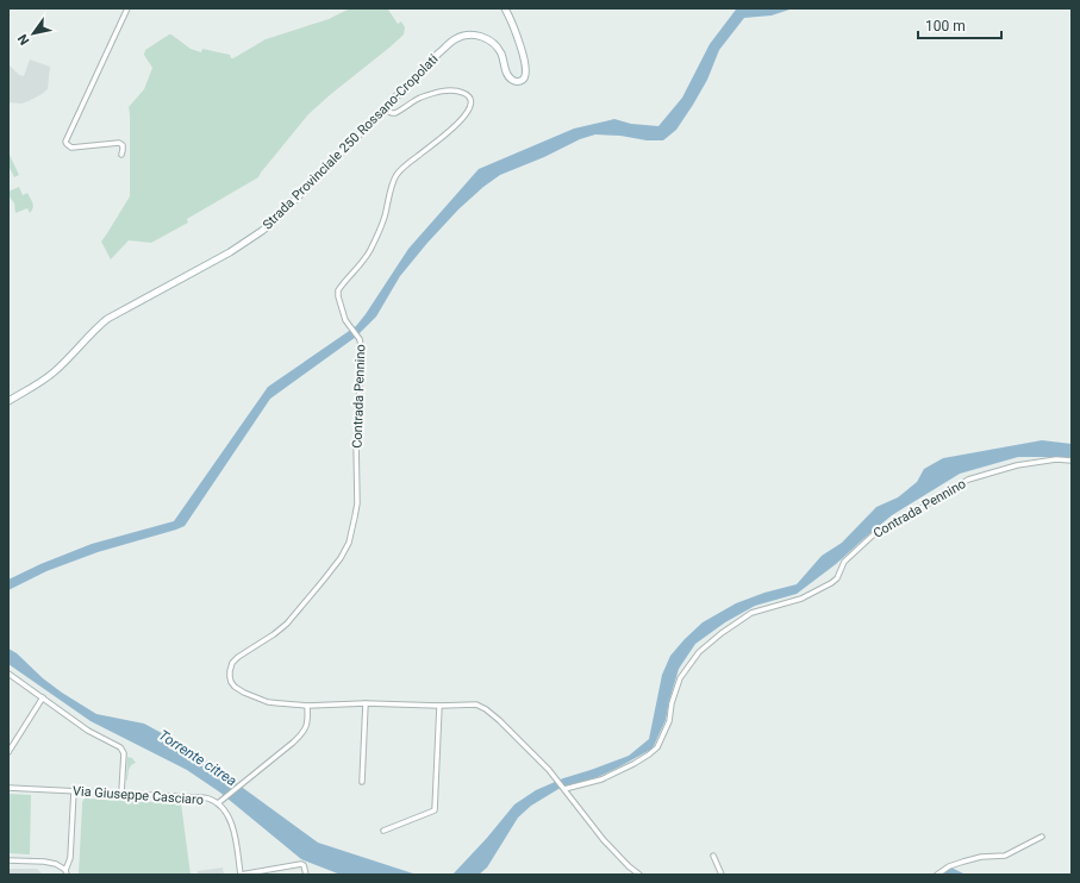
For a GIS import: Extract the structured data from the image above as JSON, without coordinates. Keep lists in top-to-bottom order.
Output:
{
  "streets": {
    "main road": ["Strada Provinciale 250 Rossano-Cropolati"],
    "street": ["Contrada Pennino", "Via Giuseppe Casciaro"]
  },
  "water": ["Torrente citrea"],
  "scale_bar": "100 m",
  "north": "bottom left"
}
